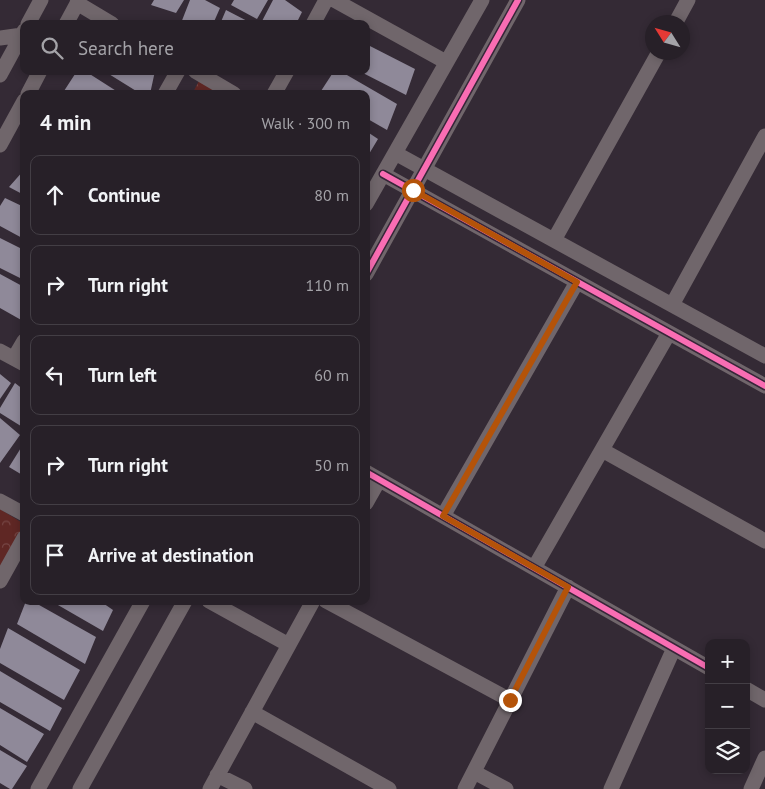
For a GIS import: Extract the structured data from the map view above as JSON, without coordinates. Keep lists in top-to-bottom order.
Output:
{
  "north": "top left",
  "page": {
    "search": "Search here",
    "heading": ["4 min", "Walk · 300 m"],
    "list": [
      ["Continue", "80 m"],
      ["Turn right", "110 m"],
      ["Turn left", "60 m"],
      ["Turn right", "50 m"],
      "Arrive at destination"
    ],
    "map_buttons": ["+", "−"]
  }
}
